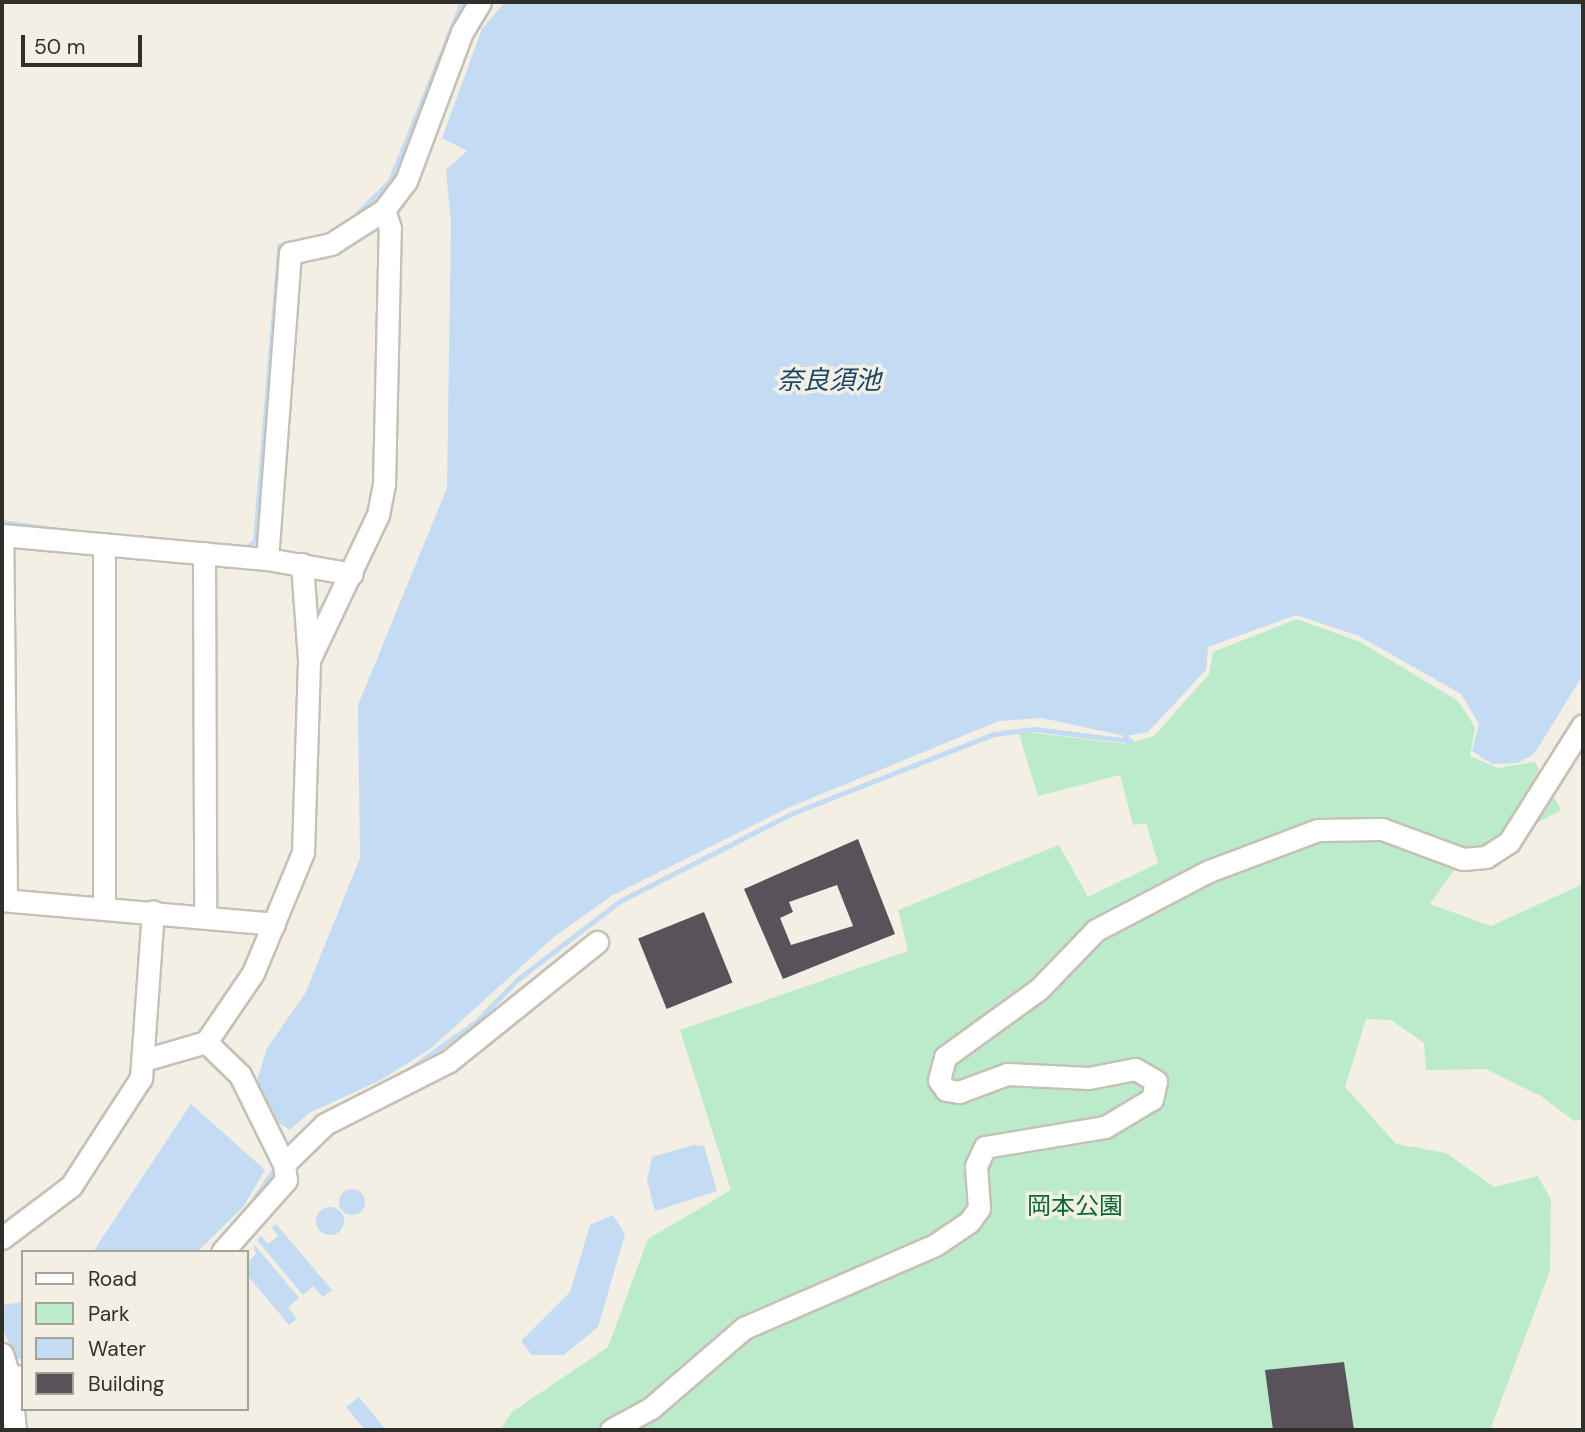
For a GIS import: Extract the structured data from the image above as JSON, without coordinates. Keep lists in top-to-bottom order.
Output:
{
  "water": ["奈良須池"],
  "parks": ["岡本公園"],
  "legend": [
    "Road",
    "Park",
    "Water",
    "Building"
  ],
  "scale_bar": "50 m"
}
